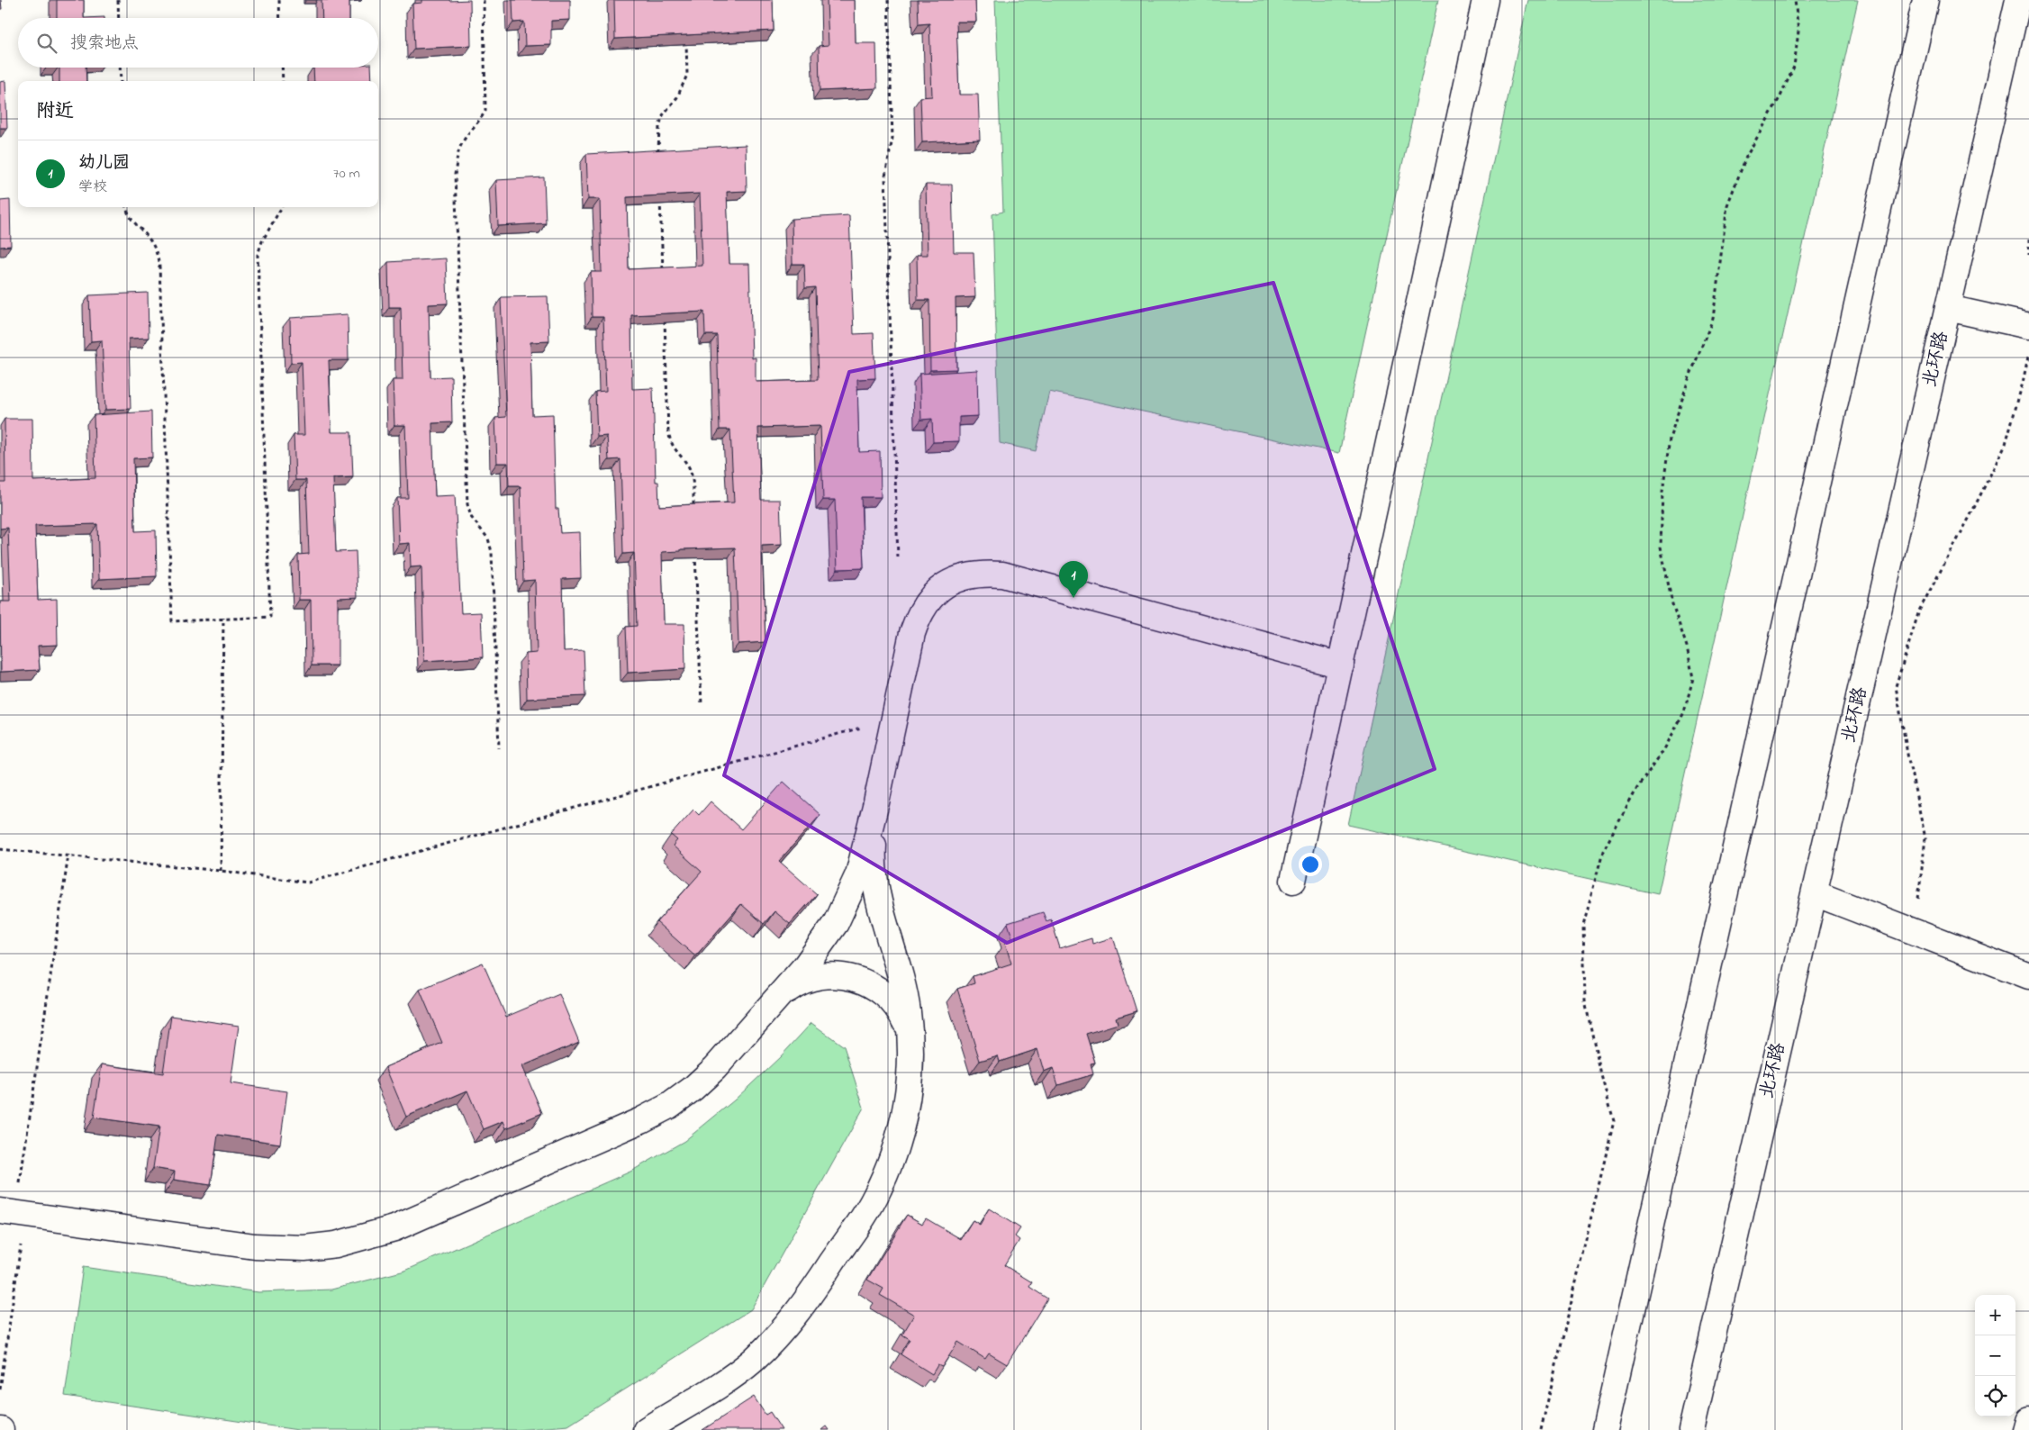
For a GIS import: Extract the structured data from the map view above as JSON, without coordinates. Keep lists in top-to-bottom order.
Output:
{
  "streets": {
    "main road": ["北环路"]
  },
  "page": {
    "search": "搜索地点",
    "heading": "附近",
    "list": [
      {
        "mark": "1",
        "name": "幼儿园",
        "note": "学校",
        "value": "70 m"
      }
    ],
    "pins": "1",
    "map_buttons": ["+", "−"]
  }
}
